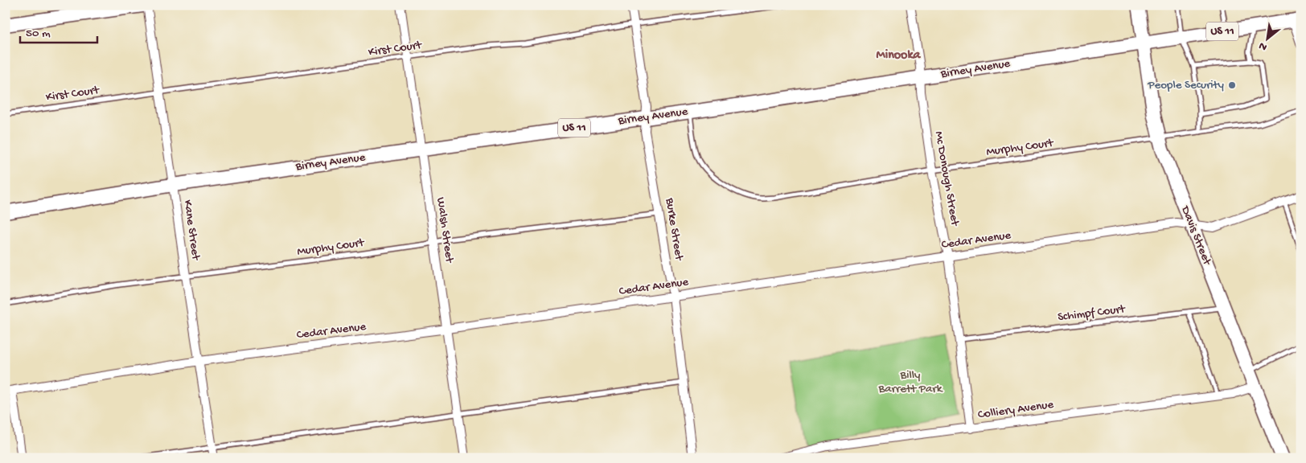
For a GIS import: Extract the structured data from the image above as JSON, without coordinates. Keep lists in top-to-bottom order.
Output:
{
  "streets": {
    "main road": ["US 11", "Birney Avenue", "Davis Street"],
    "street": [
      "Mc Donough Street",
      "Burke Street",
      "Kane Street",
      "Walsh Street",
      "Cedar Avenue",
      "Colliery Avenue"
    ],
    "lane": ["Kirst Court", "Murphy Court", "Schimpf Court"]
  },
  "crossings": [
    ["Kirst Court", "Burke Street"],
    ["Kirst Court", "Kane Street"],
    ["Kirst Court", "Walsh Street"],
    ["Birney Avenue", "Murphy Court"],
    ["Birney Avenue", "Mc Donough Street"],
    ["Birney Avenue", "Burke Street"],
    ["Birney Avenue", "Kane Street"],
    ["Birney Avenue", "Walsh Street"],
    ["Birney Avenue", "Davis Street"],
    ["Murphy Court", "Mc Donough Street"],
    ["Murphy Court", "Burke Street"],
    ["Murphy Court", "Kane Street"],
    ["Murphy Court", "Walsh Street"],
    ["Murphy Court", "Davis Street"],
    ["Mc Donough Street", "Cedar Avenue"],
    ["Mc Donough Street", "Schimpf Court"],
    ["Mc Donough Street", "Colliery Avenue"],
    ["Burke Street", "Cedar Avenue"],
    ["Kane Street", "Cedar Avenue"],
    ["Walsh Street", "Cedar Avenue"],
    ["Davis Street", "Cedar Avenue"],
    ["Davis Street", "Schimpf Court"],
    ["Davis Street", "Colliery Avenue"]
  ],
  "districts": ["Minooka"],
  "parks": ["Billy Barrett Park"],
  "places": ["People Security"],
  "scale_bar": "50 m",
  "north": "bottom left"
}
